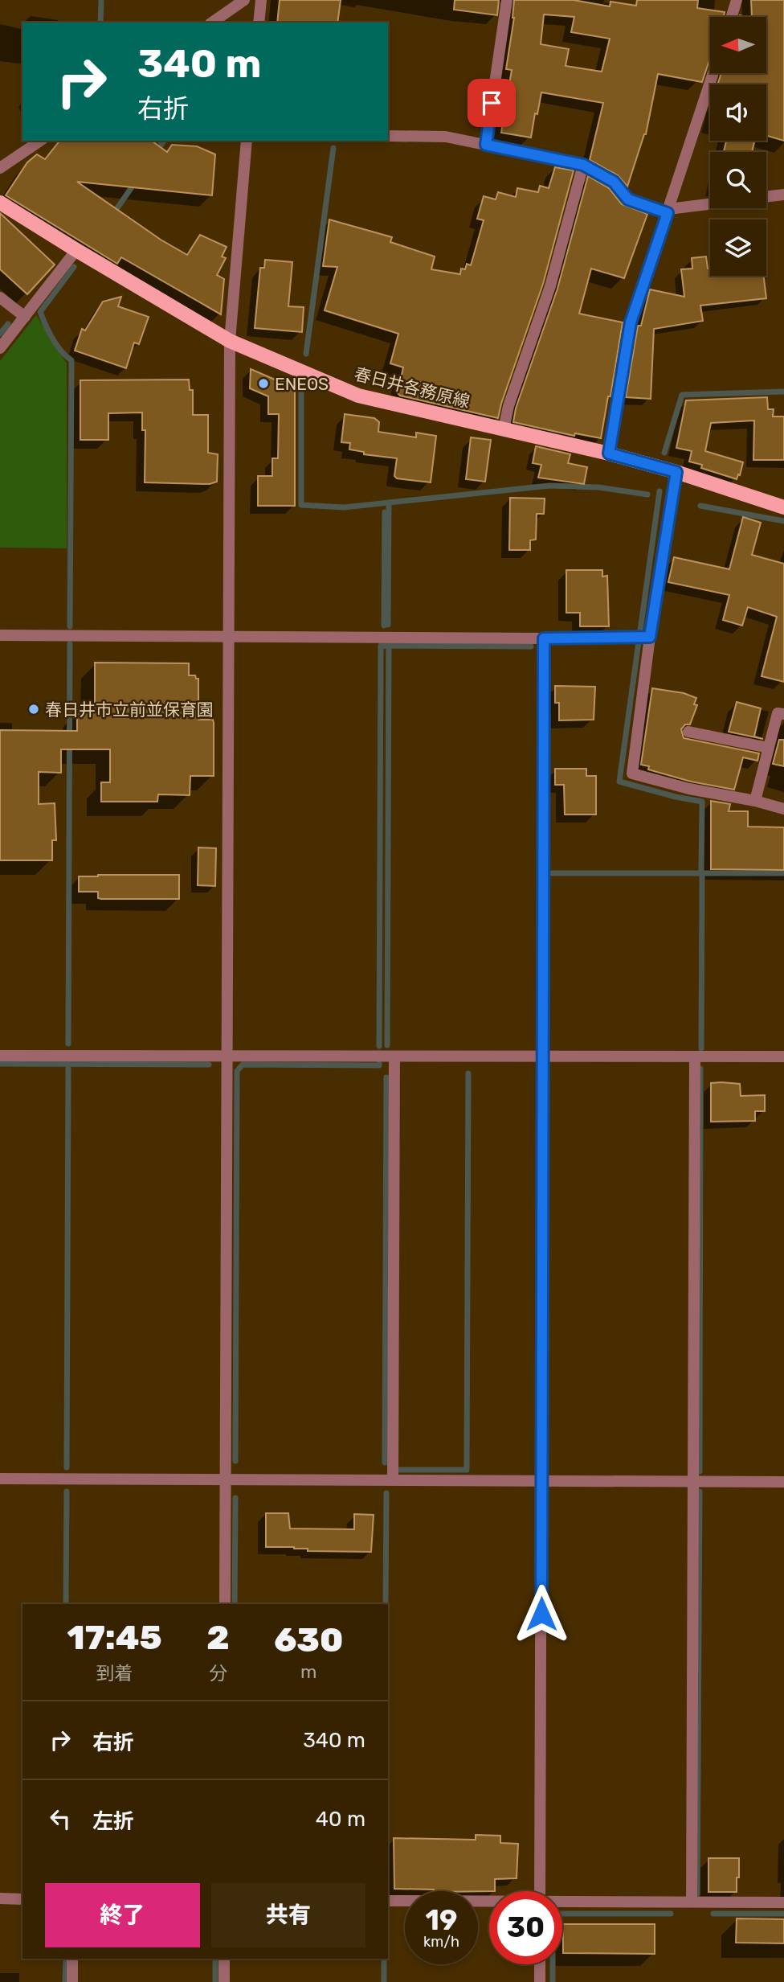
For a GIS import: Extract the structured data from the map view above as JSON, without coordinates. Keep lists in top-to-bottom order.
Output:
{
  "streets": {
    "main road": ["春日井各務原線"]
  },
  "places": ["ENEOS", "春日井市立前並保育園"],
  "north": "left",
  "page": {
    "turn": ["340 m", "右折"],
    "eta": [
      "17:45",
      "到着",
      "2",
      "分",
      "630",
      "m"
    ],
    "list": [
      {
        "name": "右折",
        "value": "340 m"
      },
      {
        "name": "左折",
        "value": "40 m"
      }
    ],
    "buttons": ["終了", "共有"],
    "speed": "19 km/h",
    "limit": "30"
  }
}
